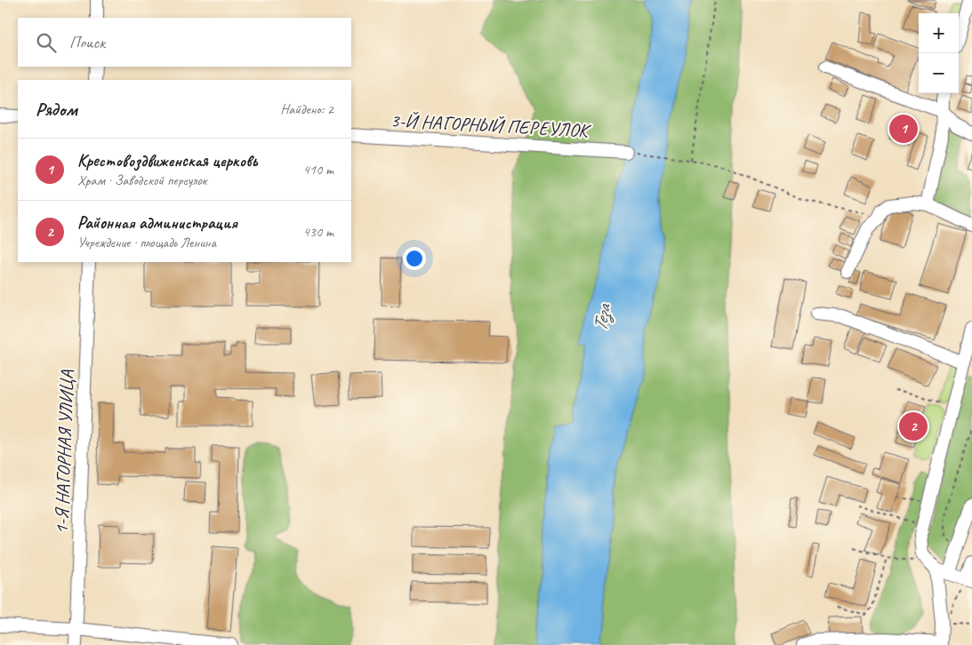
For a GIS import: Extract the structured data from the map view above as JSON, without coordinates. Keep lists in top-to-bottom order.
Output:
{
  "streets": {
    "street": ["3-Й НАГОРНЫЙ ПЕРЕУЛОК", "1-Я НАГОРНАЯ УЛИЦА"]
  },
  "water": ["Теза"],
  "page": {
    "map_buttons": ["+", "−"],
    "search": "Поиск",
    "heading": ["Рядом", "Найдено: 2"],
    "pins": ["1", "2"],
    "list": [
      {
        "mark": "1",
        "name": "Крестовоздвиженская церковь",
        "note": "Храм · Заводской переулок",
        "value": "410 m"
      },
      {
        "mark": "2",
        "name": "Районная администрация",
        "note": "Учреждение · площадь Ленина",
        "value": "430 m"
      }
    ]
  }
}
